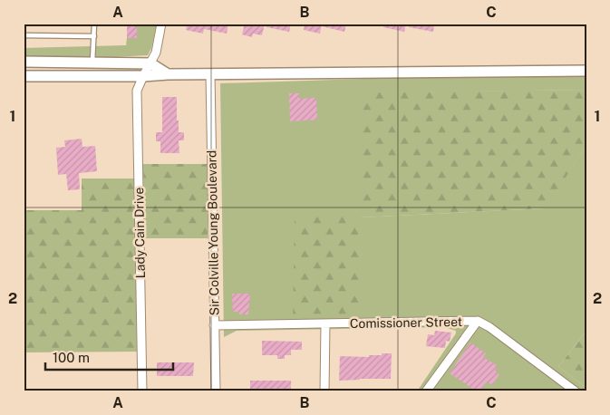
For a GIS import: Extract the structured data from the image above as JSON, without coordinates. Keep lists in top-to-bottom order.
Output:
{
  "streets": {
    "street": ["Lady Cain Drive", "Sir Colville Young Boulevard", "Comissioner Street"]
  },
  "crossings": [
    ["Sir Colville Young Boulevard", "Comissioner Street"]
  ],
  "scale_bar": "100 m",
  "grid": {
    "columns": ["A", "B", "C"],
    "rows": ["1", "2"]
  }
}
